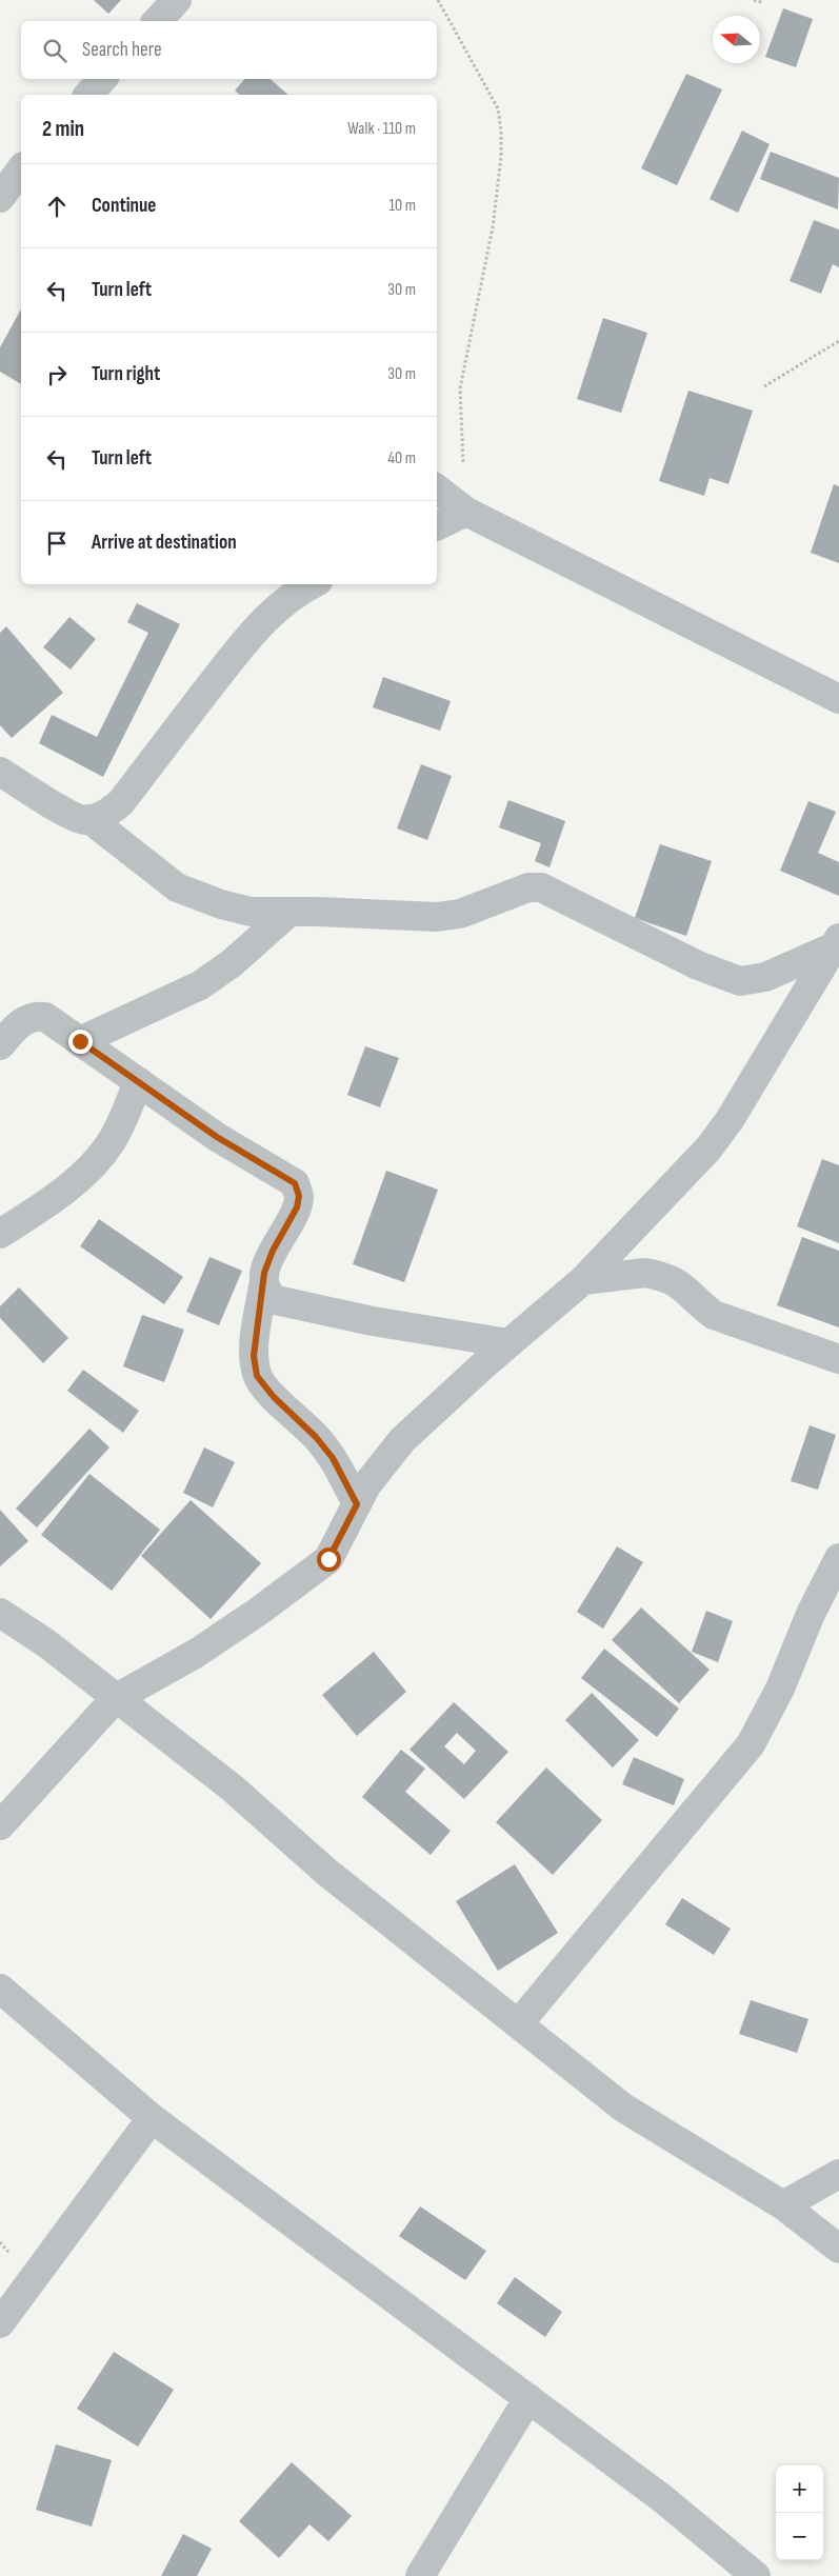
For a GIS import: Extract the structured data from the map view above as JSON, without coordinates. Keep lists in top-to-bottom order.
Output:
{
  "north": "left",
  "page": {
    "search": "Search here",
    "heading": ["2 min", "Walk · 110 m"],
    "list": [
      ["Continue", "10 m"],
      ["Turn left", "30 m"],
      ["Turn right", "30 m"],
      ["Turn left", "40 m"],
      "Arrive at destination"
    ],
    "map_buttons": ["+", "−"]
  }
}
